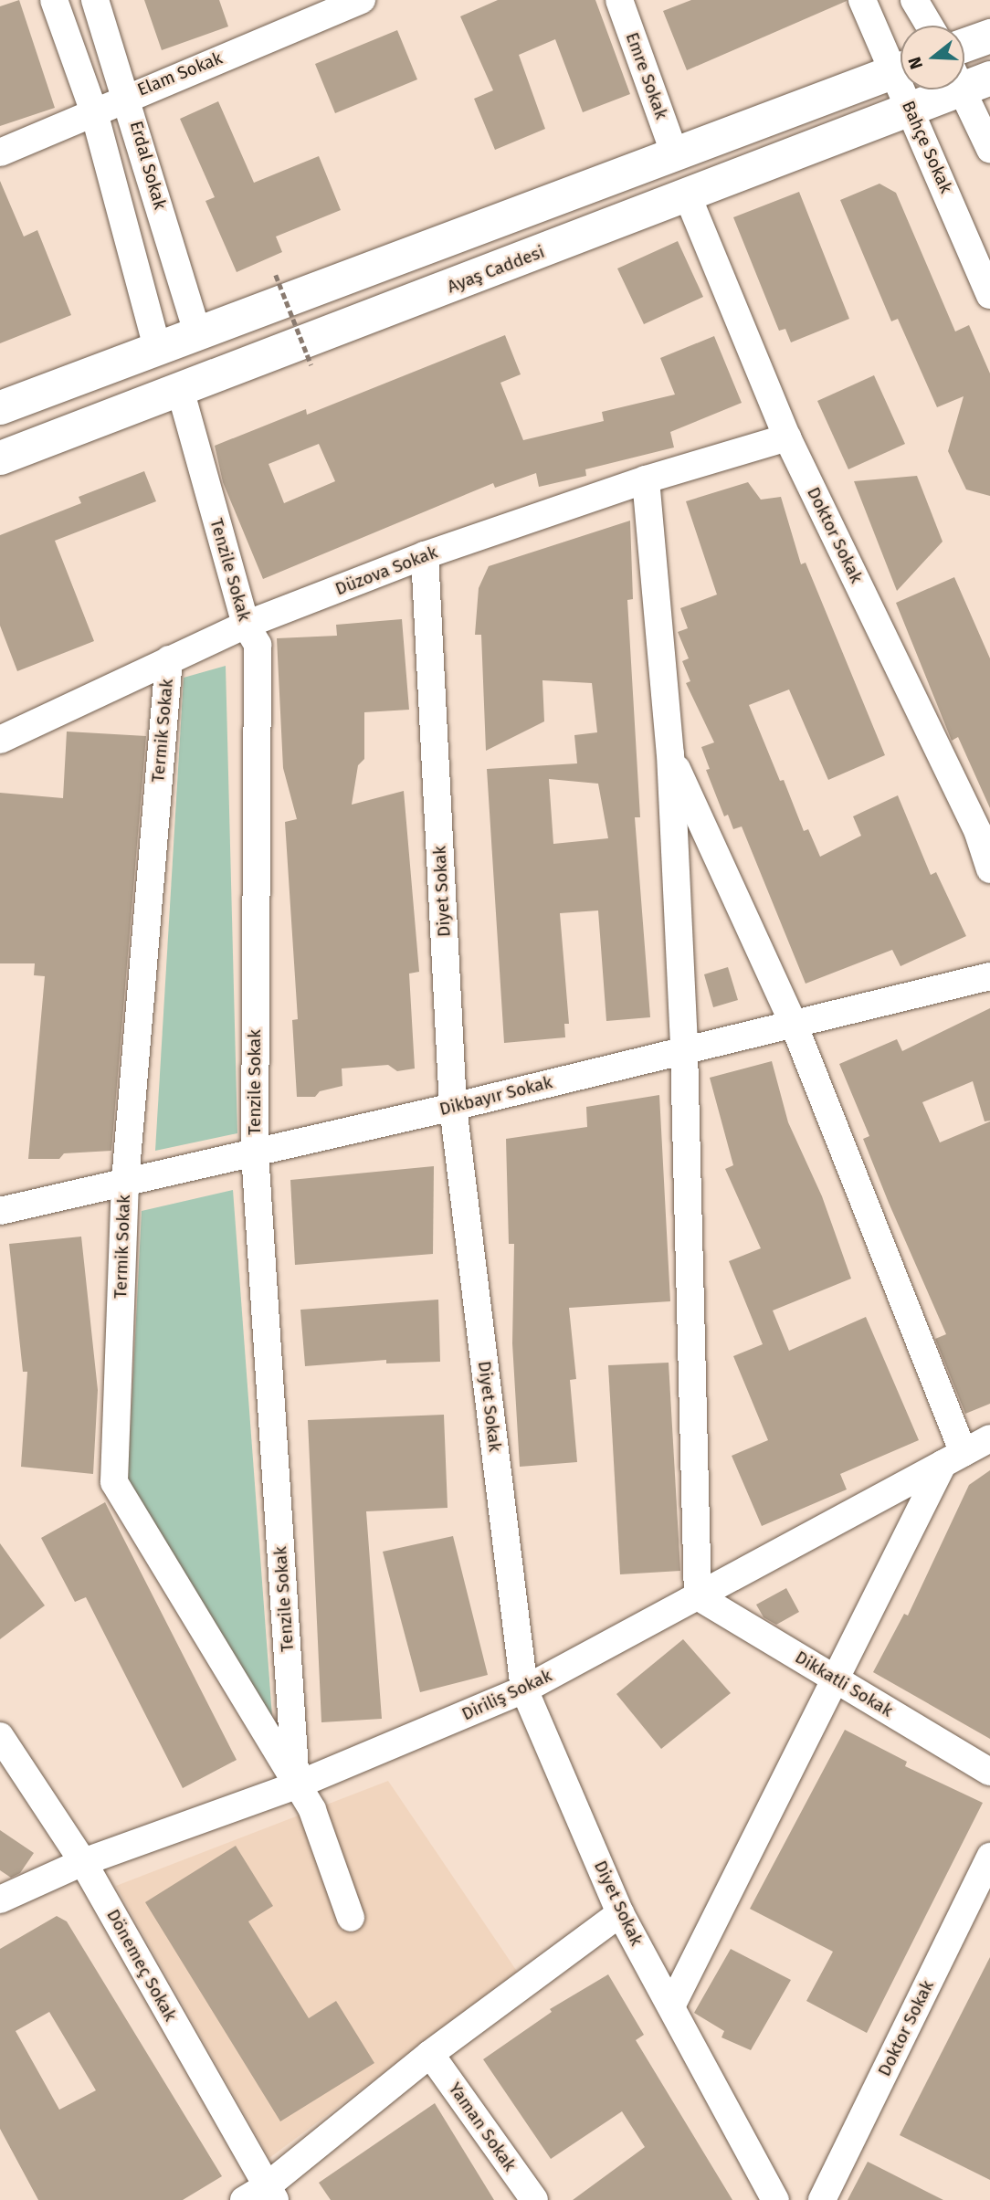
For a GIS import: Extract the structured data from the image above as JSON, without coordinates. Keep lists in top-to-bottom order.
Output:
{
  "streets": {
    "main road": ["Ayaş Caddesi"],
    "street": [
      "Elam Sokak",
      "Emre Sokak",
      "Bahçe Sokak",
      "Erdal Sokak",
      "Doktor Sokak",
      "Tenzile Sokak",
      "Düzova Sokak",
      "Termik Sokak",
      "Diyet Sokak",
      "Dikbayır Sokak",
      "Dikkatli Sokak",
      "Diriliş Sokak",
      "Dönemeç Sokak",
      "Yaman Sokak"
    ]
  },
  "crossings": [
    ["Elam Sokak", "Erdal Sokak"],
    ["Bahçe Sokak", "Ayaş Caddesi"],
    ["Ayaş Caddesi", "Doktor Sokak"],
    ["Ayaş Caddesi", "Tenzile Sokak"],
    ["Doktor Sokak", "Düzova Sokak"],
    ["Tenzile Sokak", "Düzova Sokak"],
    ["Tenzile Sokak", "Termik Sokak"],
    ["Tenzile Sokak", "Dikbayır Sokak"],
    ["Tenzile Sokak", "Diriliş Sokak"],
    ["Düzova Sokak", "Termik Sokak"],
    ["Düzova Sokak", "Diyet Sokak"],
    ["Termik Sokak", "Dikbayır Sokak"],
    ["Termik Sokak", "Diriliş Sokak"],
    ["Diyet Sokak", "Dikbayır Sokak"],
    ["Diyet Sokak", "Diriliş Sokak"],
    ["Dikkatli Sokak", "Diriliş Sokak"],
    ["Diriliş Sokak", "Dönemeç Sokak"]
  ],
  "north": "left"
}
